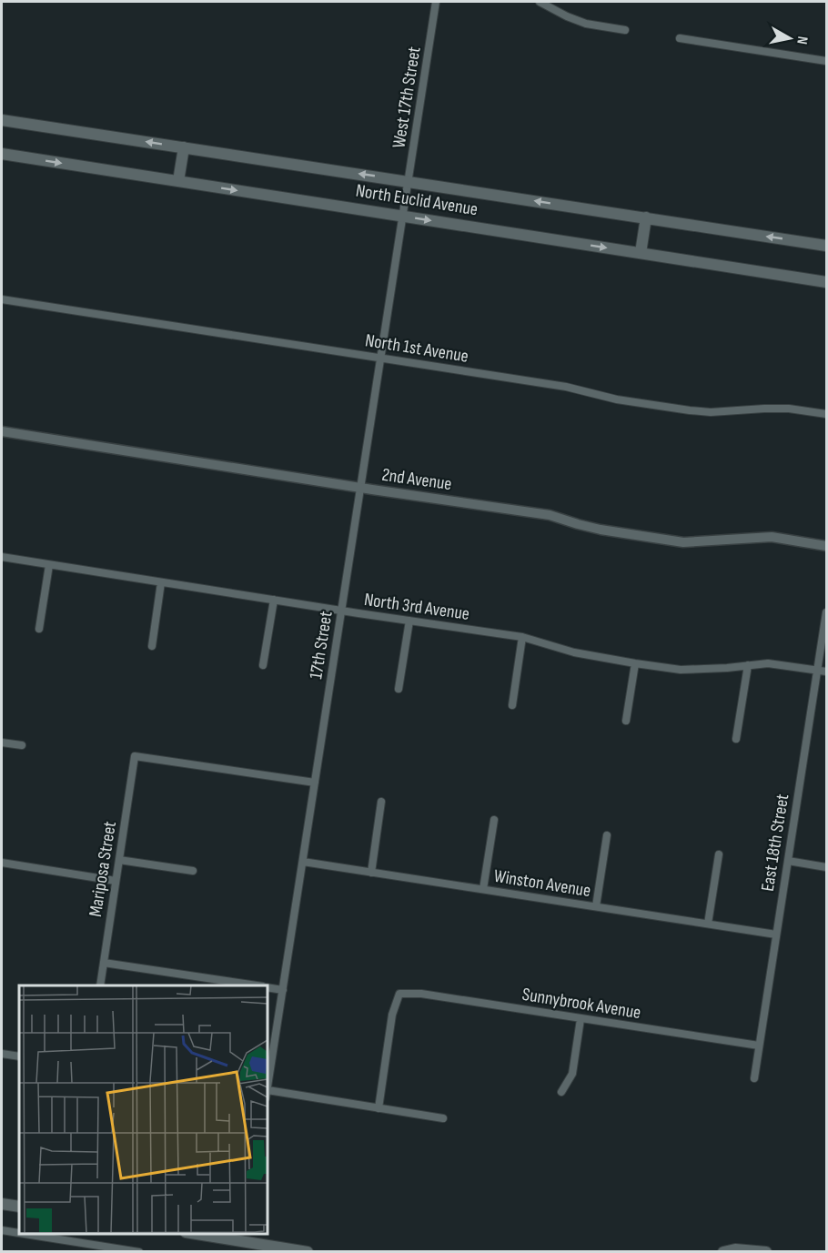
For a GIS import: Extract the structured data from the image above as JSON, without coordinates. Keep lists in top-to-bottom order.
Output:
{
  "streets": {
    "main road": ["North Euclid Avenue"],
    "street": [
      "West 17th Street",
      "North 1st Avenue",
      "2nd Avenue",
      "North 3rd Avenue",
      "17th Street",
      "East 18th Street",
      "Mariposa Street",
      "Winston Avenue",
      "Sunnybrook Avenue"
    ]
  },
  "crossings": [
    ["West 17th Street", "North Euclid Avenue"],
    ["West 17th Street", "17th Street"],
    ["North Euclid Avenue", "17th Street"],
    ["North 1st Avenue", "17th Street"],
    ["2nd Avenue", "17th Street"],
    ["North 3rd Avenue", "17th Street"],
    ["North 3rd Avenue", "East 18th Street"],
    ["17th Street", "Mariposa Street"],
    ["17th Street", "Winston Avenue"],
    ["East 18th Street", "Winston Avenue"],
    ["East 18th Street", "Sunnybrook Avenue"]
  ],
  "north": "right"
}
